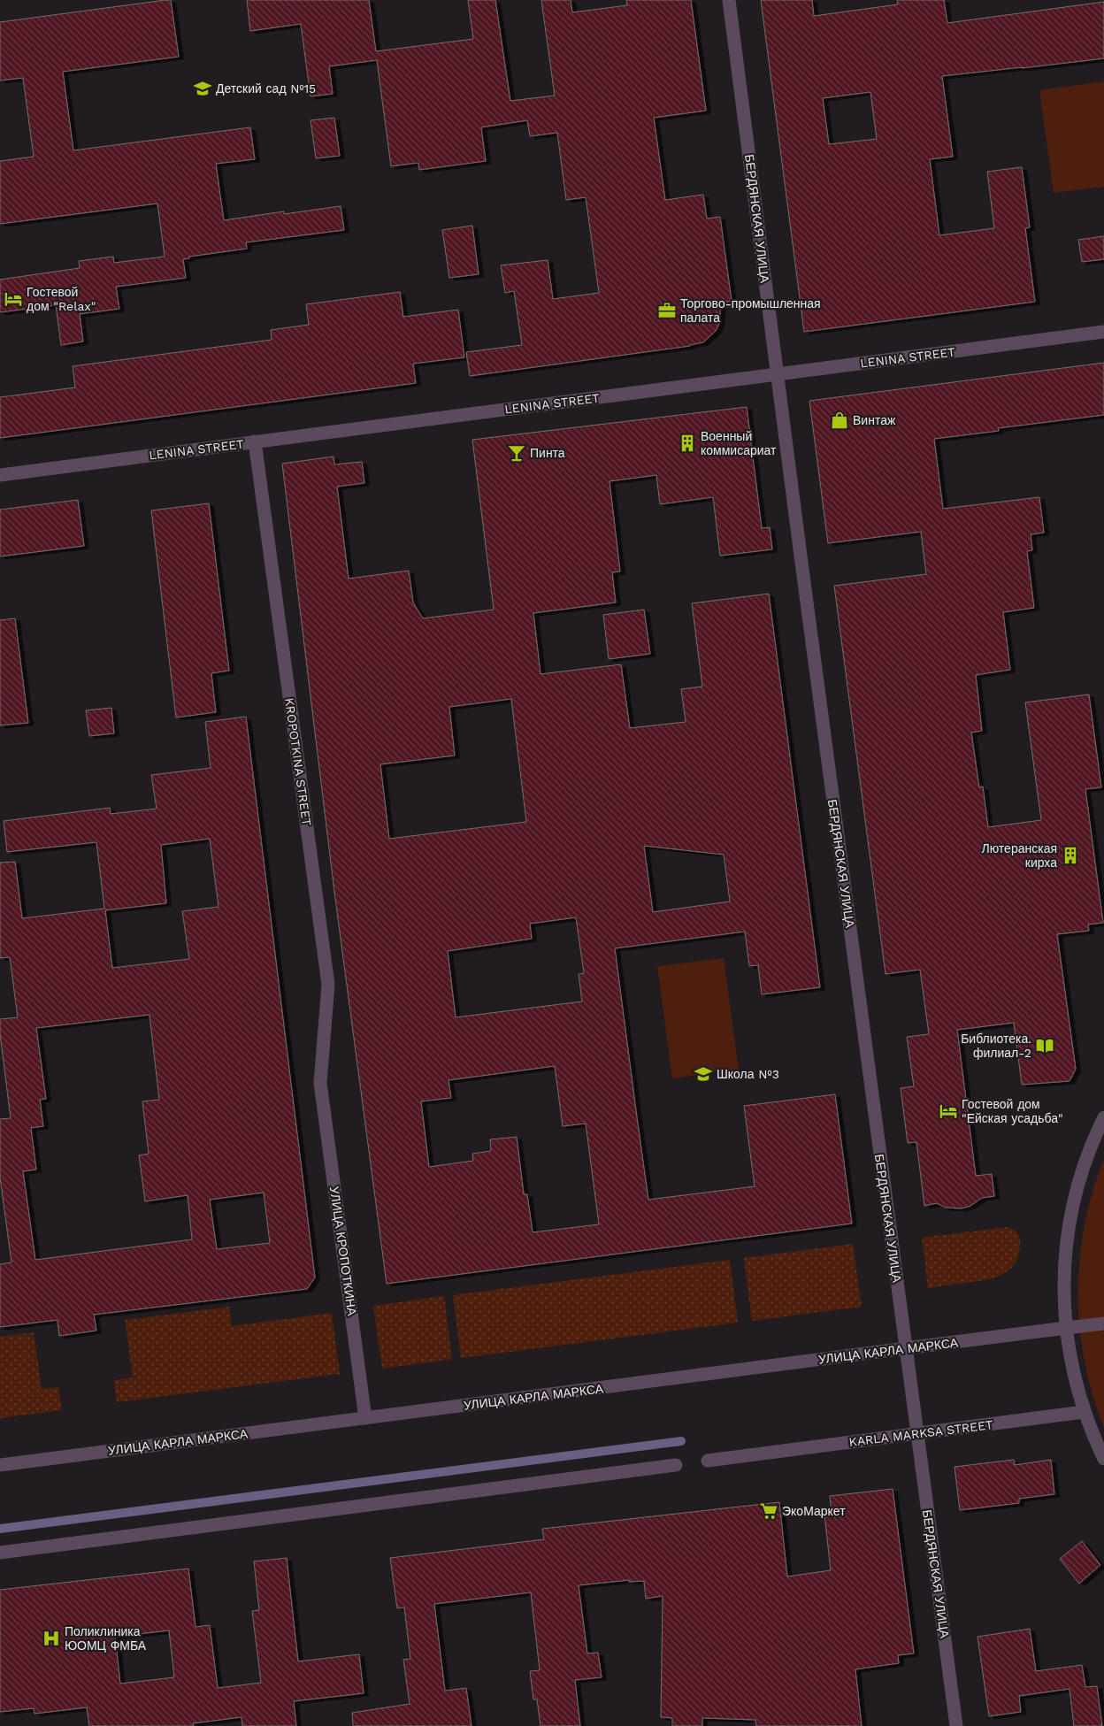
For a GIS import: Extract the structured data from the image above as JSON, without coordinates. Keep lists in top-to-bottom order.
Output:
{
  "streets": {
    "street": [
      "БЕРДЯНСКАЯ УЛИЦА",
      "LENINA STREET",
      "УЛИЦА КРОПОТКИНА",
      "УЛИЦА КАРЛА МАРКСА",
      "KARLA MARKSA STREET"
    ]
  },
  "crossings": [
    ["БЕРДЯНСКАЯ УЛИЦА", "LENINA STREET"],
    ["БЕРДЯНСКАЯ УЛИЦА", "УЛИЦА КАРЛА МАРКСА"],
    ["БЕРДЯНСКАЯ УЛИЦА", "KARLA MARKSA STREET"],
    ["LENINA STREET", "УЛИЦА КРОПОТКИНА"],
    ["УЛИЦА КРОПОТКИНА", "УЛИЦА КАРЛА МАРКСА"]
  ],
  "places": {
    "school or university": ["Детский сад №15", "Школа №3"],
    "hotel": ["Гостевой дом \"Relax\"", "Гостевой дом \"Ейская усадьба\""],
    "office": ["Торгово-промышленная палата"],
    "shop": ["Винтаж"],
    "building": ["Военный коммисариат", "Лютеранская кирха"],
    "bar": ["Пинта"],
    "library": ["Библиотека. филиал-2"],
    "supermarket": ["ЭкоМаркет"],
    "hospital": ["Поликлиника ЮОМЦ ФМБА"]
  }
}
